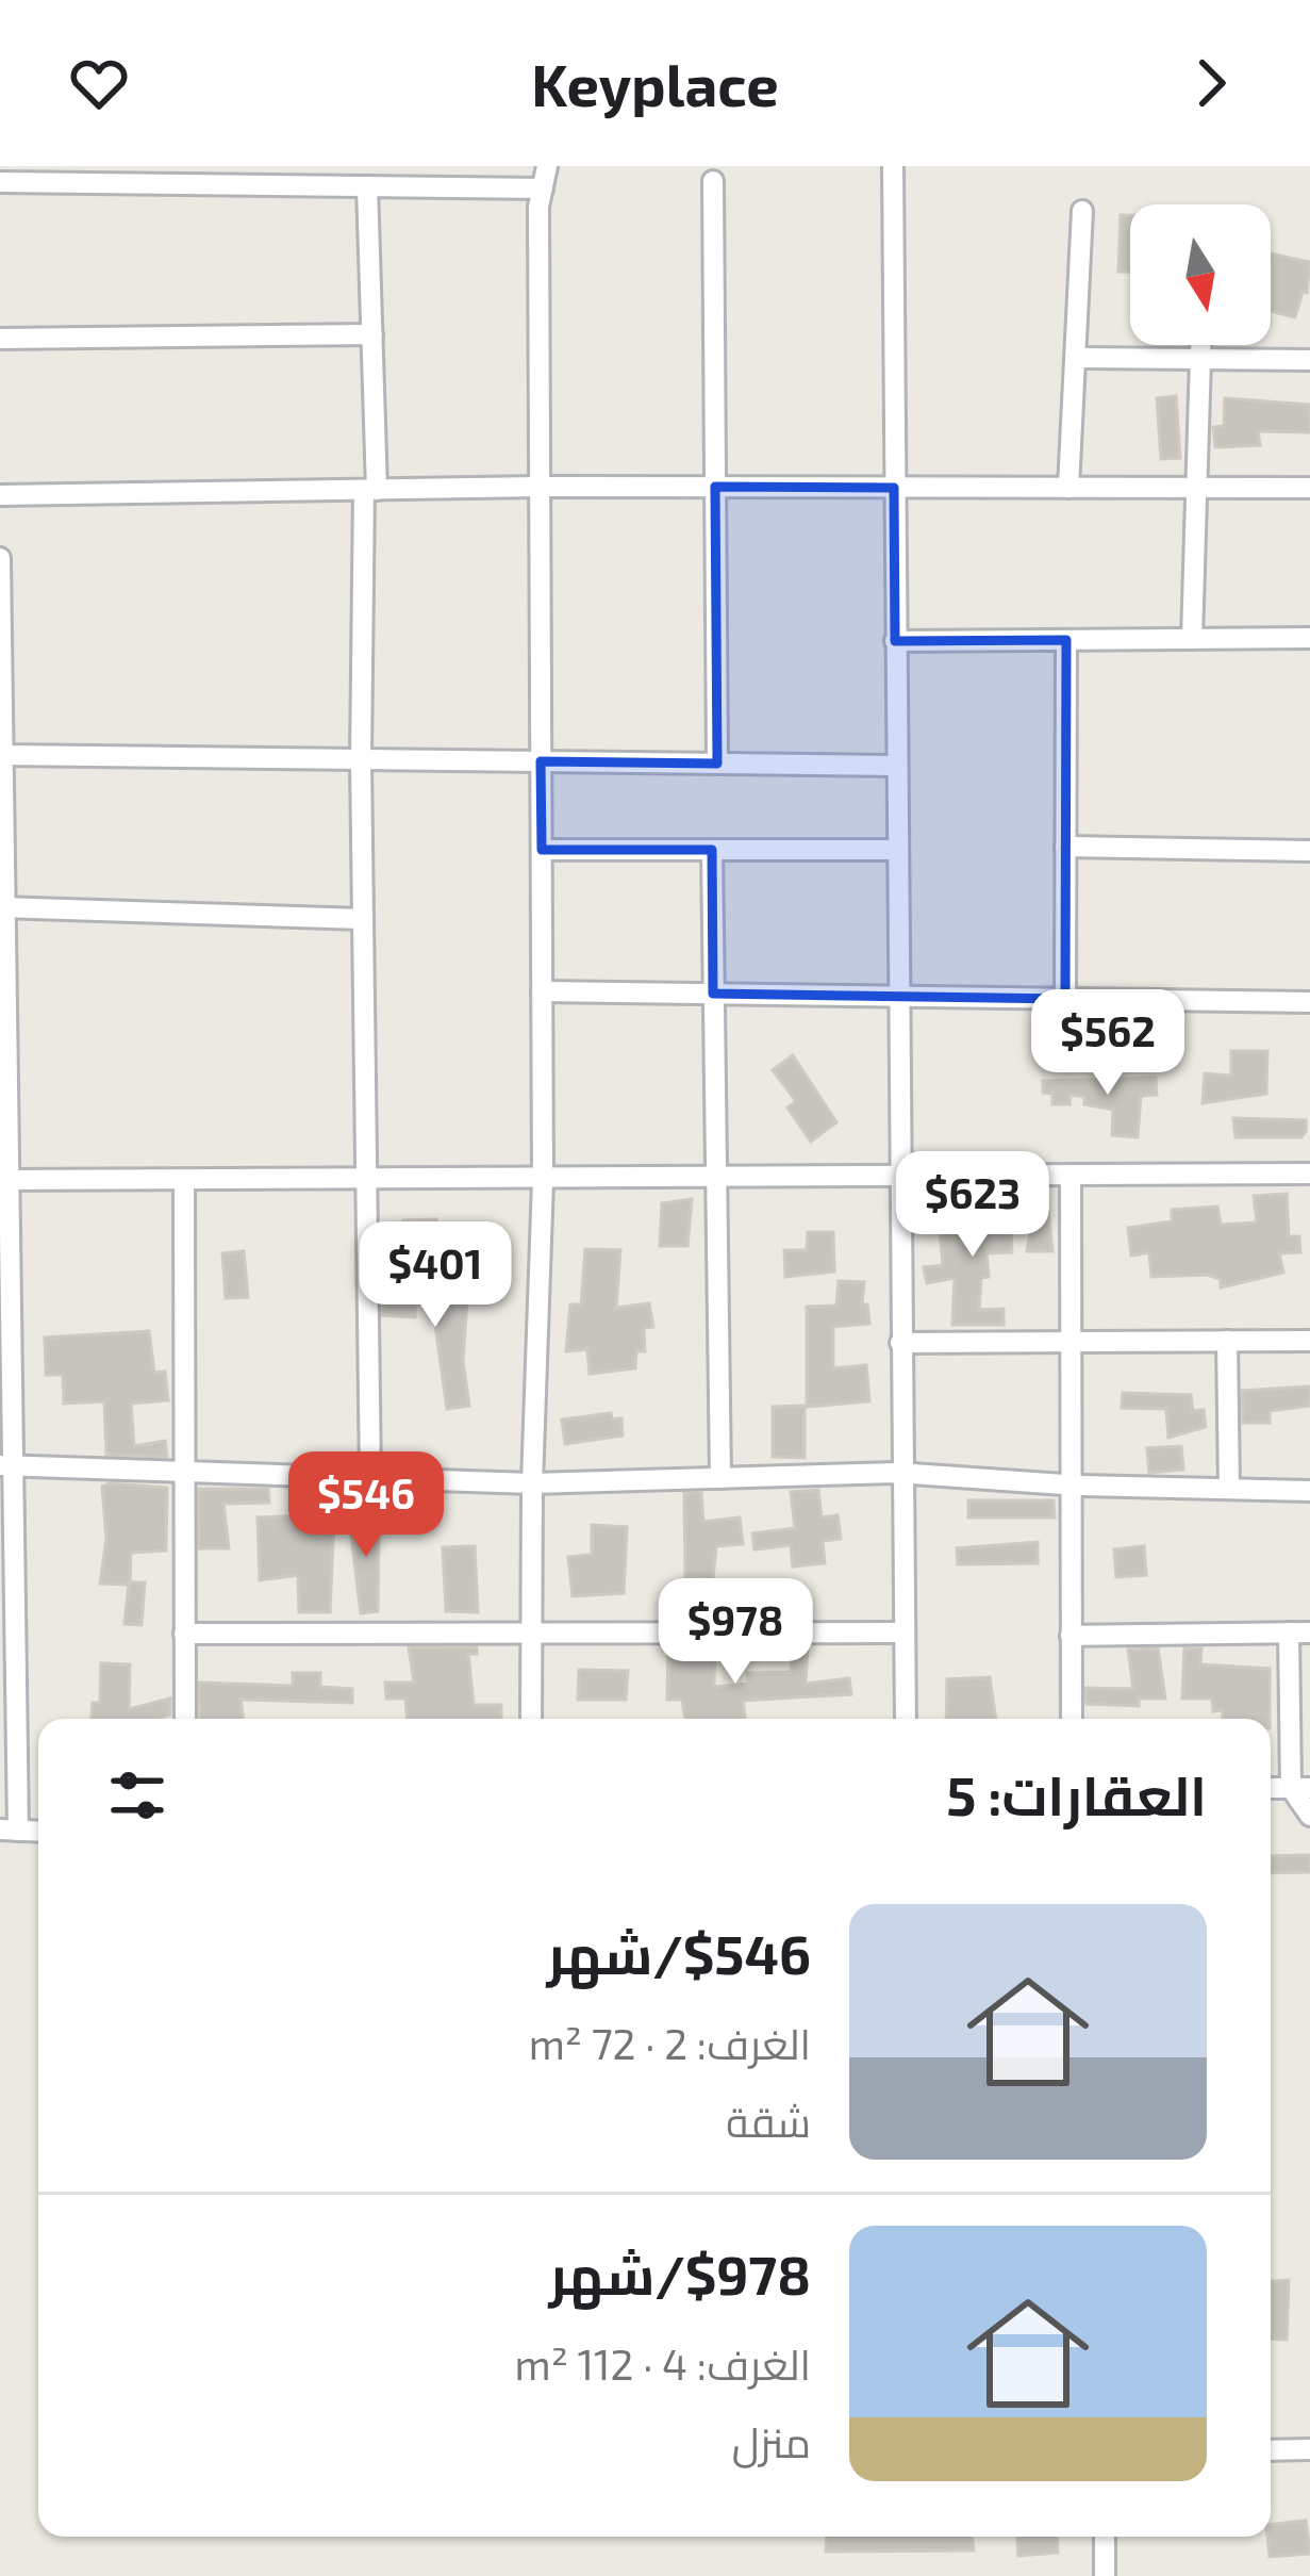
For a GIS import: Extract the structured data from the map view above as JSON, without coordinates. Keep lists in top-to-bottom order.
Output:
{
  "north": "bottom",
  "page": {
    "header": "Keyplace",
    "price": [
      "$562",
      "$623",
      "$401",
      "$546",
      "$978"
    ],
    "heading": "العقارات: 5",
    "list": [
      {
        "name": "$546/شهر",
        "note": "الغرف: 2 · 72 m² · شقة"
      },
      {
        "name": "$978/شهر",
        "note": "الغرف: 4 · 112 m² · منزل"
      }
    ]
  }
}
